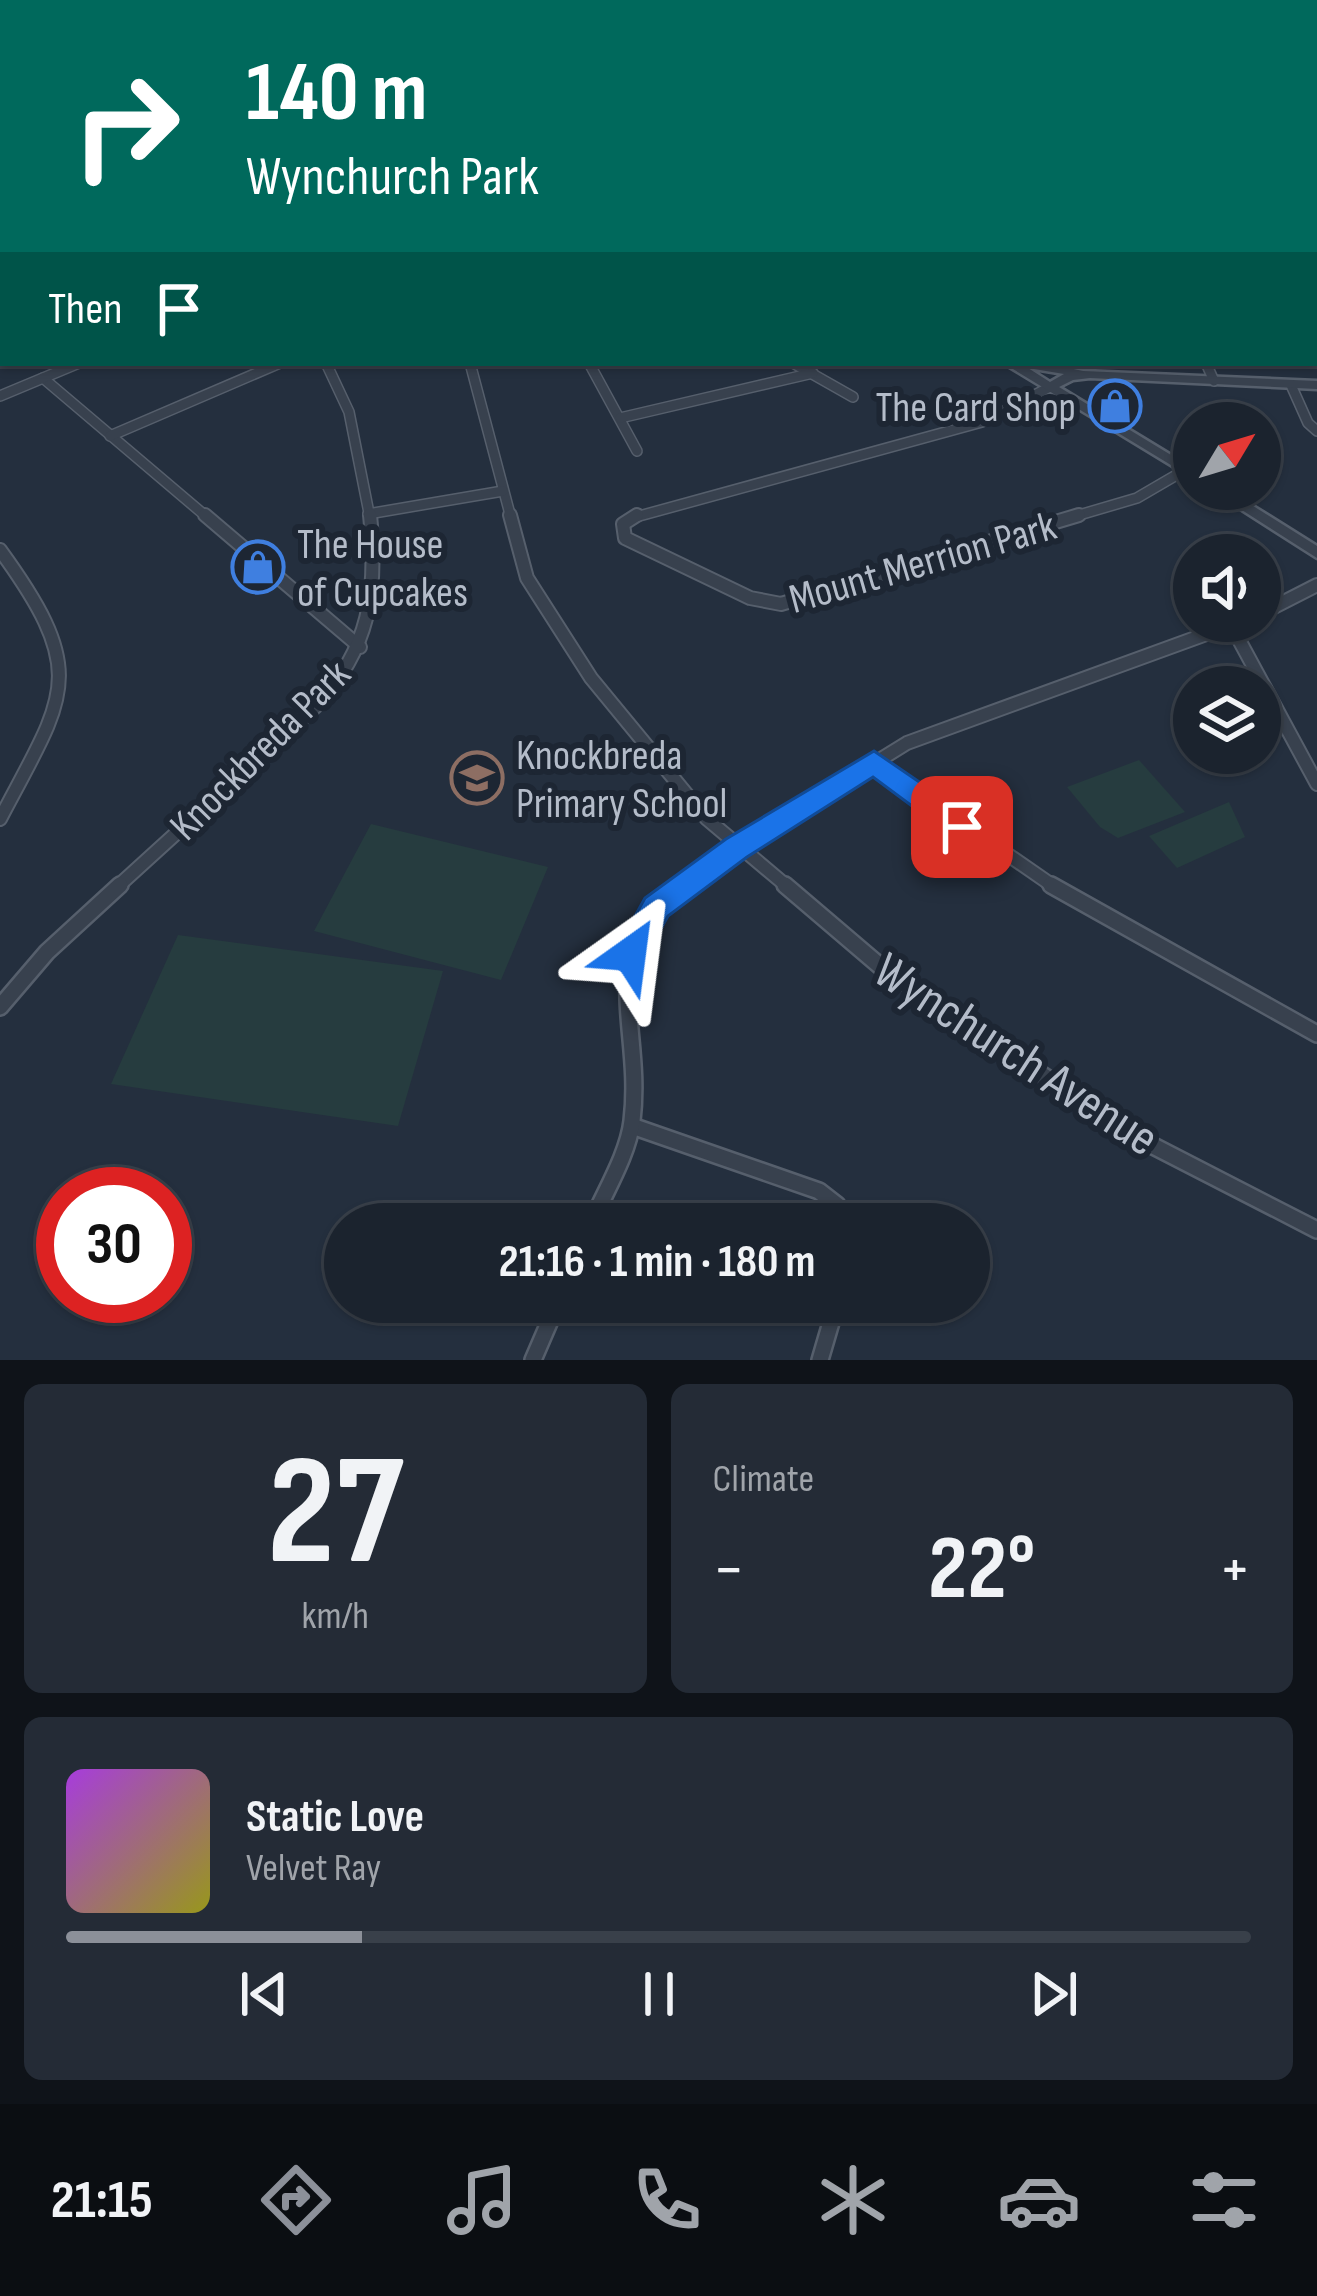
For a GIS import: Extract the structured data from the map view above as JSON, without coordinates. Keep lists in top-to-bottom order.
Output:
{
  "streets": {
    "street": ["Mount Merrion Park", "Knockbreda Park", "Wynchurch Avenue"]
  },
  "places": {
    "shop": ["The Card Shop", "The House of Cupcakes"],
    "school or university": ["Knockbreda Primary School"]
  },
  "north": "top right",
  "page": {
    "turn": ["140 m", "Wynchurch Park"],
    "then": "Then",
    "limit": "30",
    "trip": "21:16 · 1 min · 180 m",
    "tile": [
      ["27", "km/h"],
      "Climate"
    ],
    "heat": ["−", "22°", "+"],
    "song": ["Static Love", "Velvet Ray"],
    "tabs": "21:15"
  }
}
